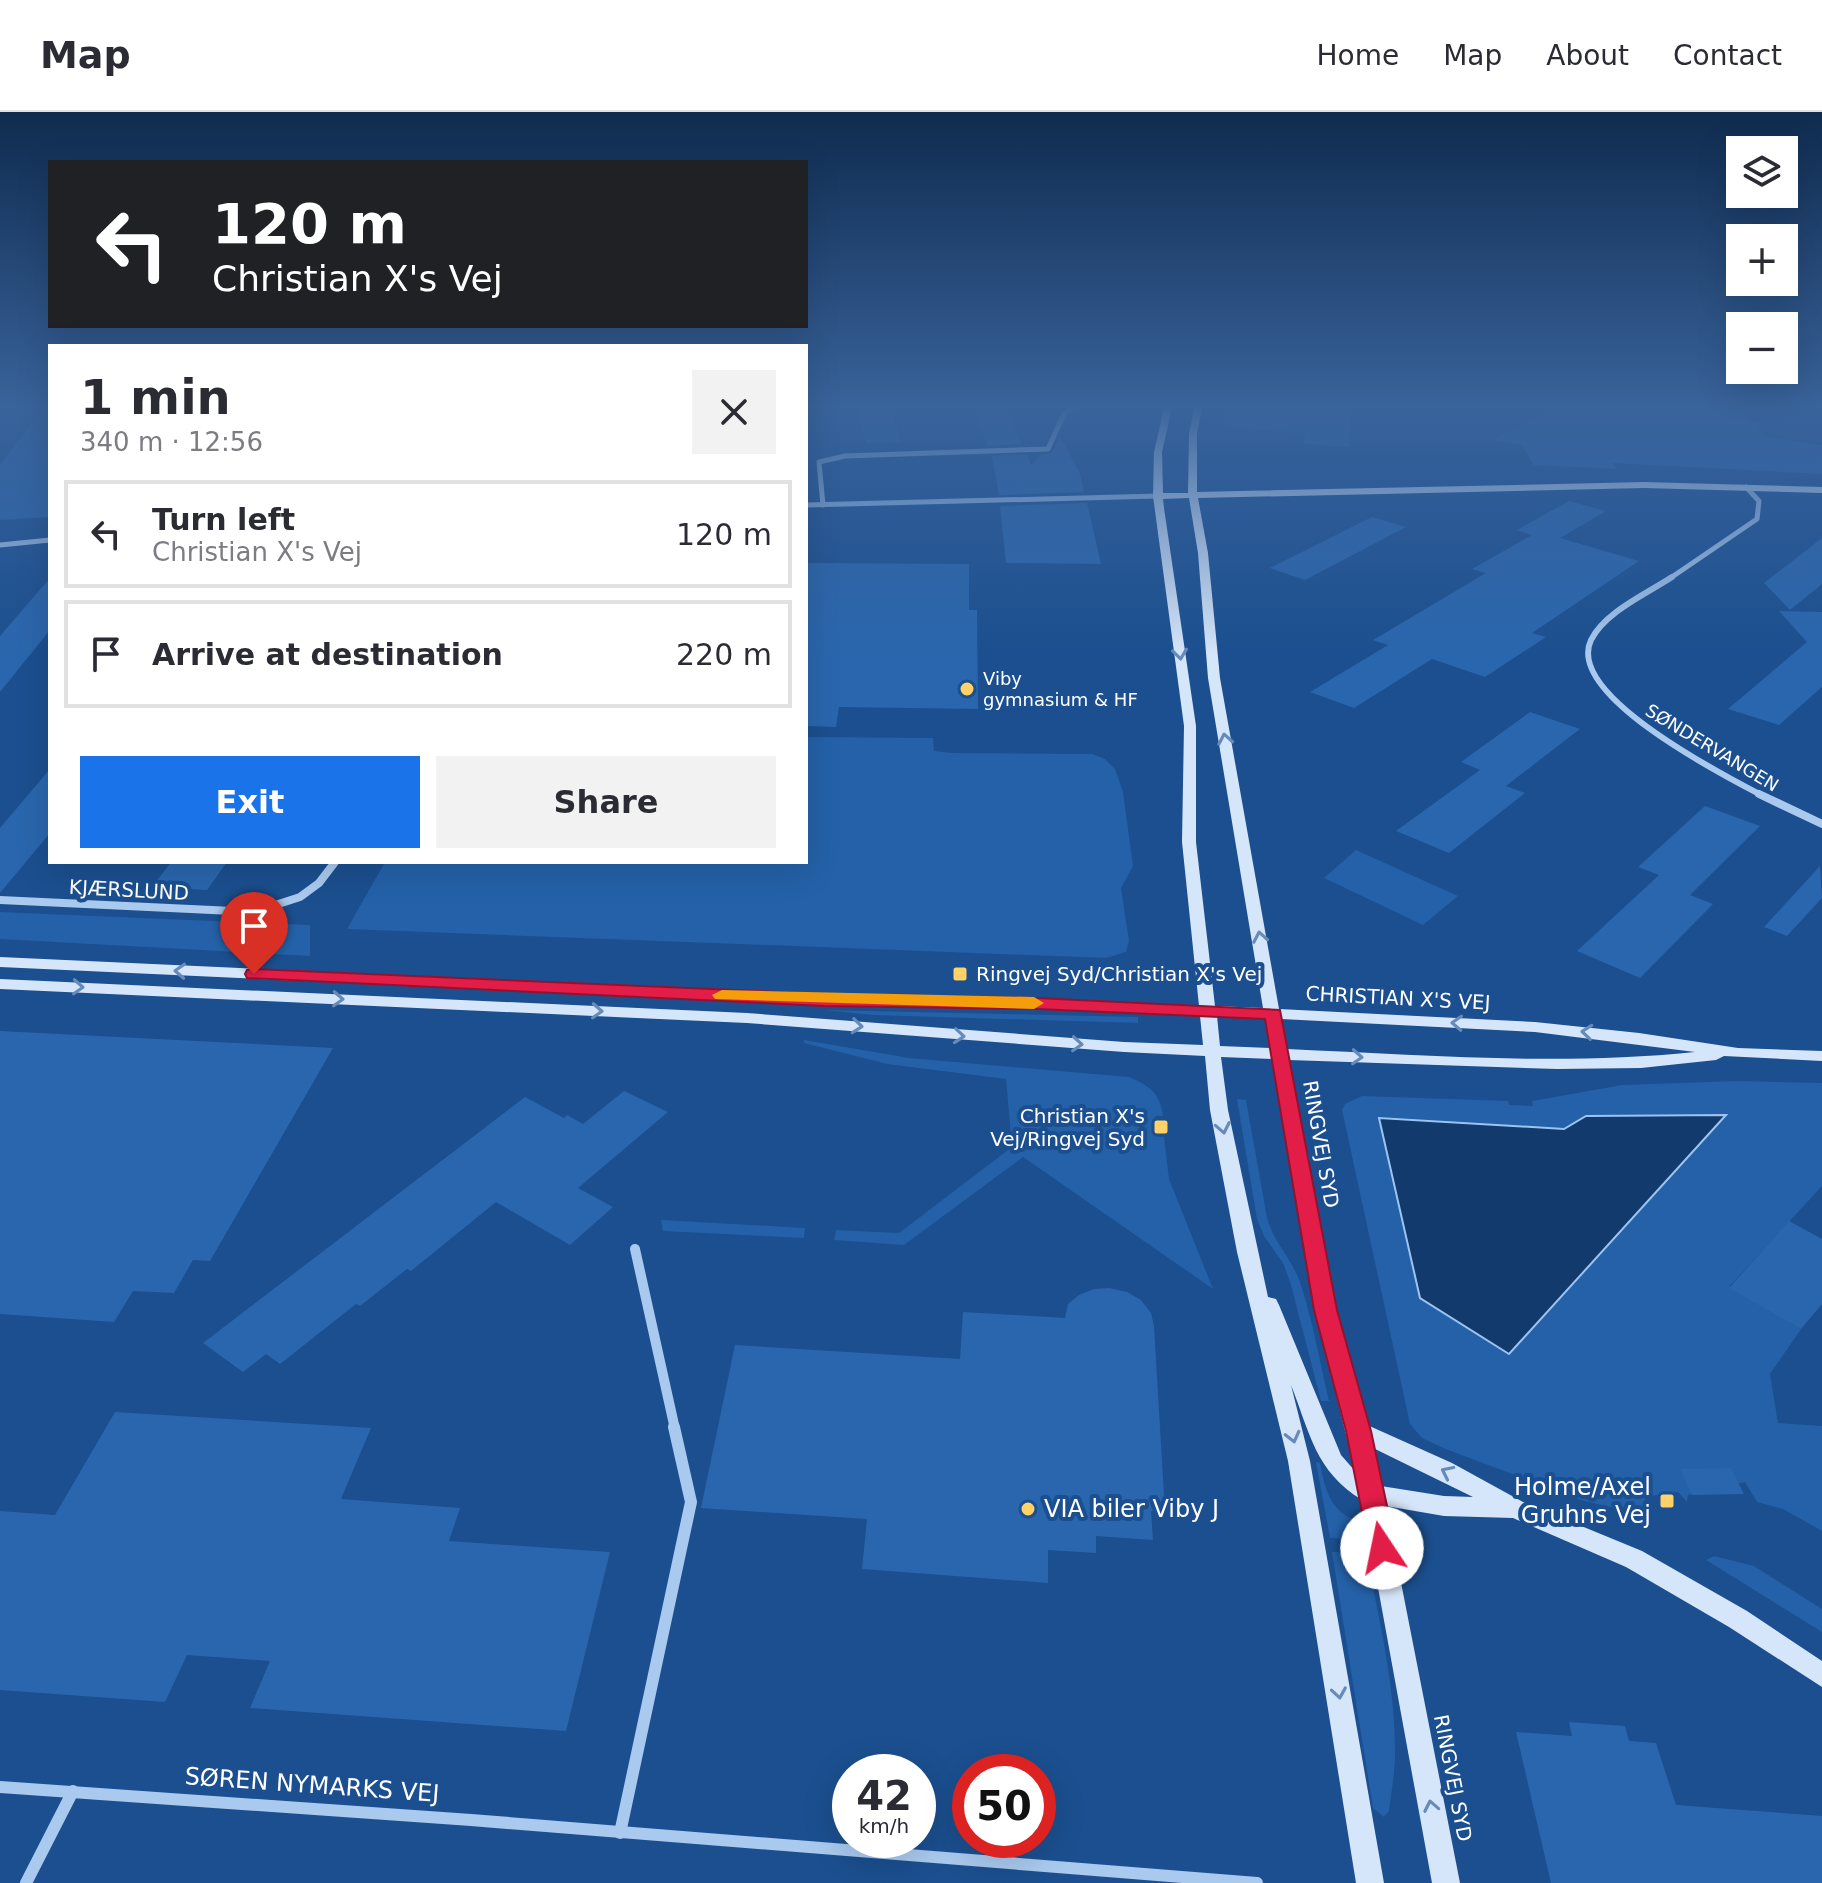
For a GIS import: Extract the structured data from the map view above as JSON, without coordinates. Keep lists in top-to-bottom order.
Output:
{
  "streets": {
    "main road": ["CHRISTIAN X'S VEJ", "RINGVEJ SYD"],
    "street": ["SØNDERVANGEN", "KJÆRSLUND", "SØREN NYMARKS VEJ"]
  },
  "crossings": [
    ["CHRISTIAN X'S VEJ", "RINGVEJ SYD"]
  ],
  "places": {
    "other": ["Viby gymnasium & HF", "VIA biler Viby J"],
    "transit": ["Ringvej Syd/Christian X's Vej", "Christian X's Vej/Ringvej Syd", "Holme/Axel Gruhns Vej"]
  },
  "page": {
    "header": "Map",
    "nav": [
      "Home",
      "Map",
      "About",
      "Contact"
    ],
    "map_buttons": ["+", "−"],
    "turn": ["120 m", "Christian X's Vej"],
    "heading": ["1 min", "340 m · 12:56"],
    "list": [
      {
        "name": "Turn left",
        "note": "Christian X's Vej",
        "value": "120 m"
      },
      {
        "name": "Arrive at destination",
        "value": "220 m"
      }
    ],
    "buttons": ["Exit", "Share"],
    "speed": "42 km/h",
    "limit": "50"
  }
}
